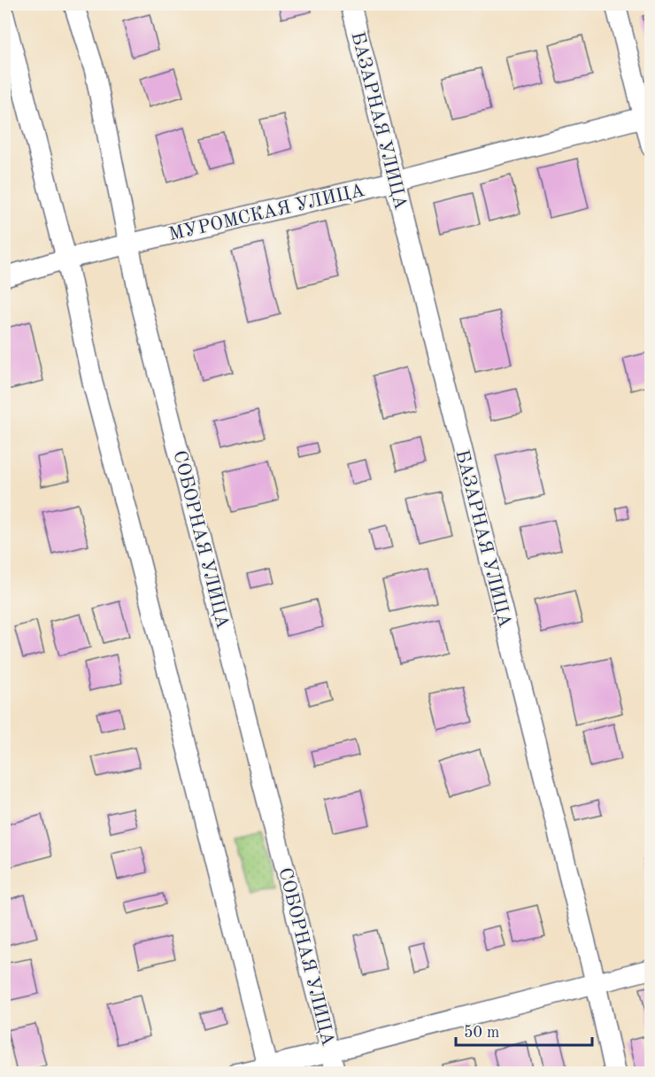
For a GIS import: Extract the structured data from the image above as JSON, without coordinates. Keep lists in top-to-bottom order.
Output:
{
  "streets": {
    "street": ["БАЗАРНАЯ УЛИЦА", "МУРОМСКАЯ УЛИЦА", "СОБОРНАЯ УЛИЦА"]
  },
  "crossings": [
    ["БАЗАРНАЯ УЛИЦА", "МУРОМСКАЯ УЛИЦА"],
    ["МУРОМСКАЯ УЛИЦА", "СОБОРНАЯ УЛИЦА"]
  ],
  "scale_bar": "50 m"
}
